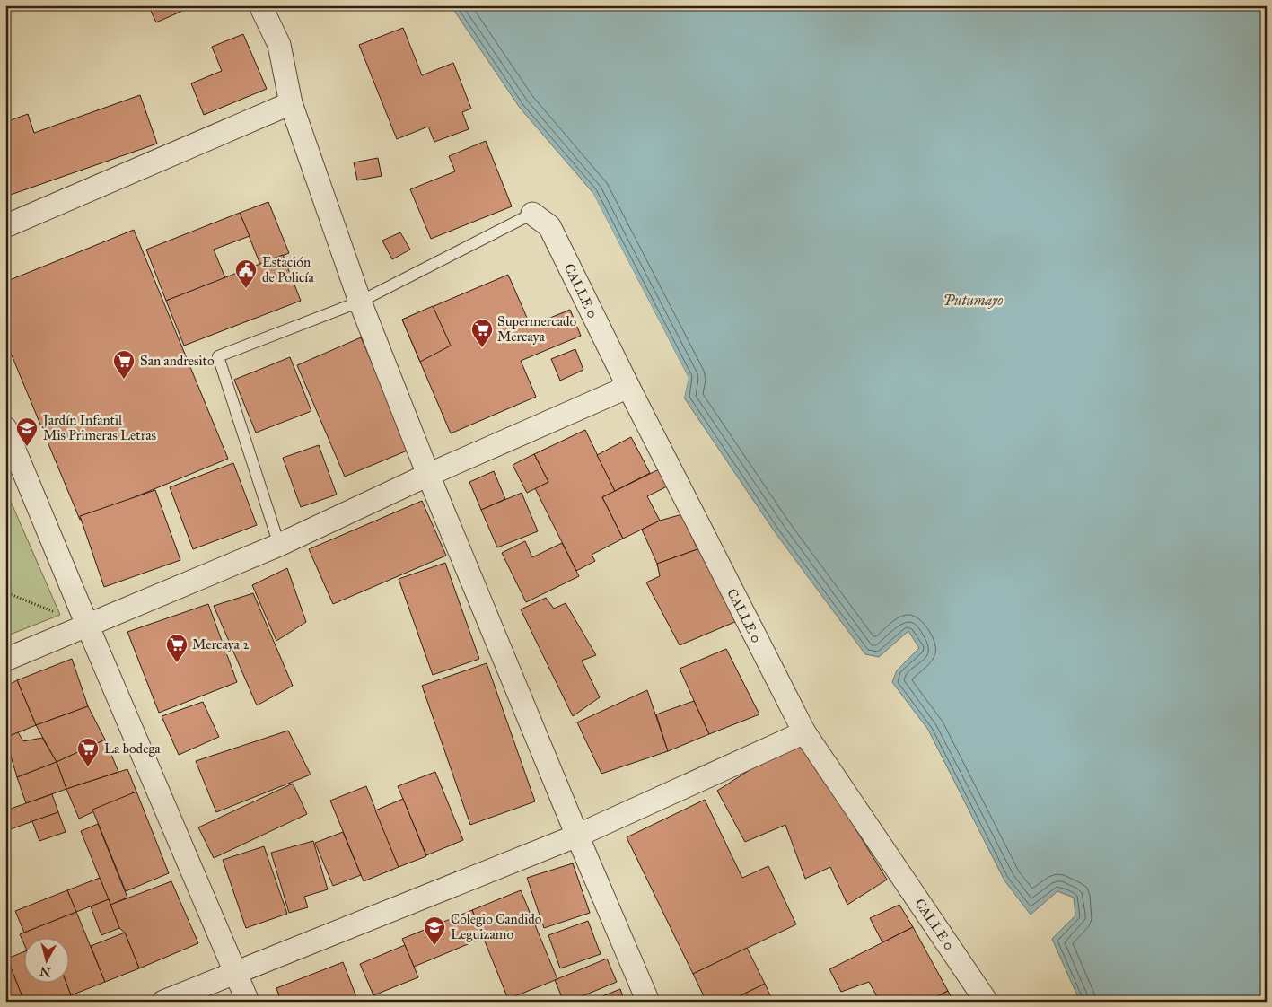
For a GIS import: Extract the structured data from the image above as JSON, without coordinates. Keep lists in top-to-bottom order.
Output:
{
  "streets": {
    "street": ["CALLE 0"]
  },
  "water": ["Putumayo"],
  "places": {
    "public building": ["Estación de Policía"],
    "supermarket": [
      "Supermercado Mercaya",
      "San andresito",
      "Mercaya 2",
      "La bodega"
    ],
    "school or university": ["Jardín Infantil Mis Primeras Letras", "Colegio Candido Leguizamo"]
  },
  "north": "bottom"
}
